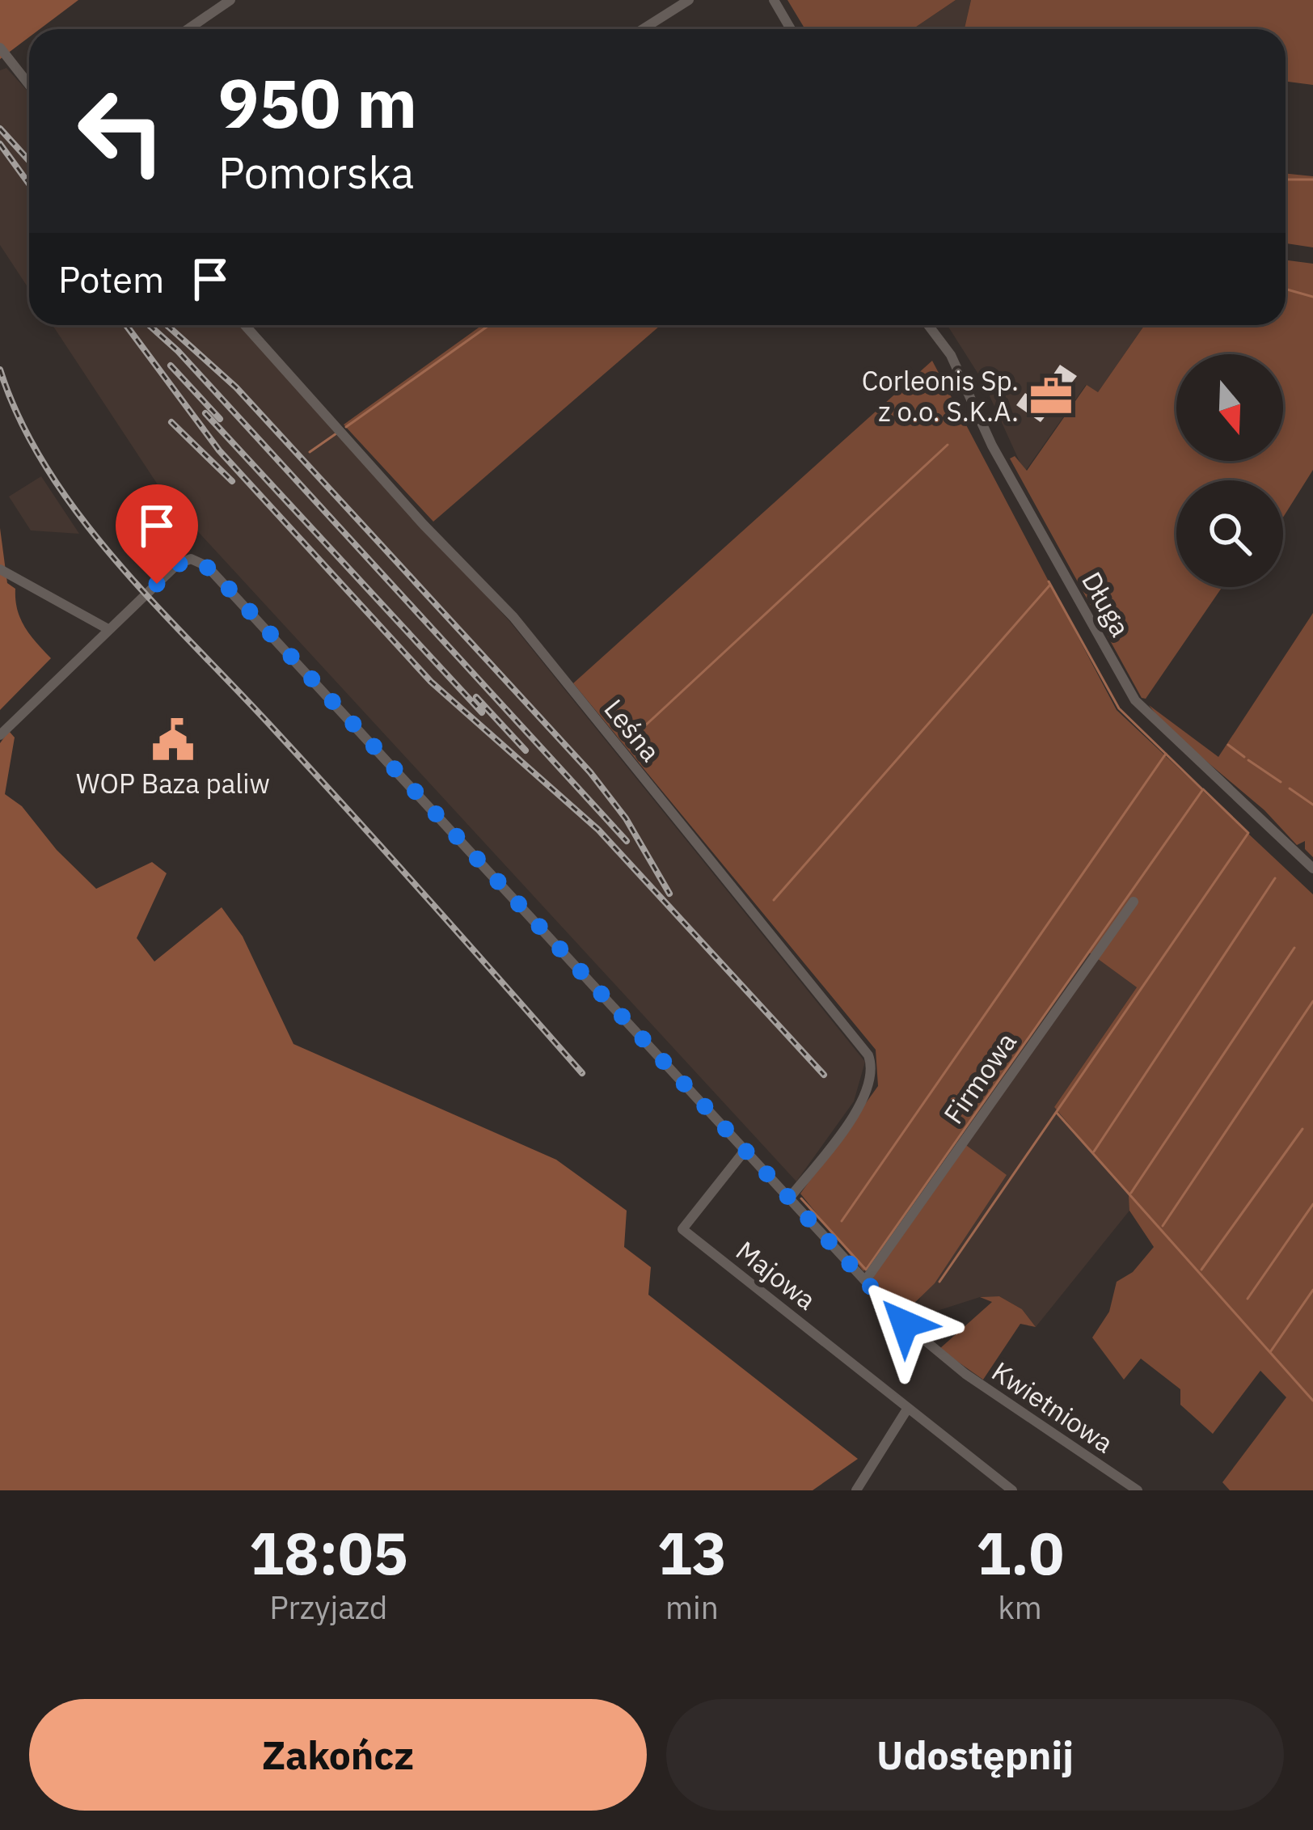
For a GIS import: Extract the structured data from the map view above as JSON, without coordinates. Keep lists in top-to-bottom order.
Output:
{
  "streets": {
    "street": [
      "Długa",
      "Leśna",
      "Firmowa",
      "Majowa",
      "Kwietniowa"
    ]
  },
  "crossings": [
    ["Leśna", "Kwietniowa"],
    ["Firmowa", "Kwietniowa"],
    ["Majowa", "Kwietniowa"]
  ],
  "places": {
    "office": ["Corleonis Sp. z o.o. S.K.A."],
    "public building": ["WOP Baza paliw"]
  },
  "north": "bottom",
  "page": {
    "turn": ["950 m", "Pomorska"],
    "then": "Potem",
    "eta": [
      "18:05",
      "Przyjazd",
      "13",
      "min",
      "1.0",
      "km"
    ],
    "buttons": ["Zakończ", "Udostępnij"]
  }
}
